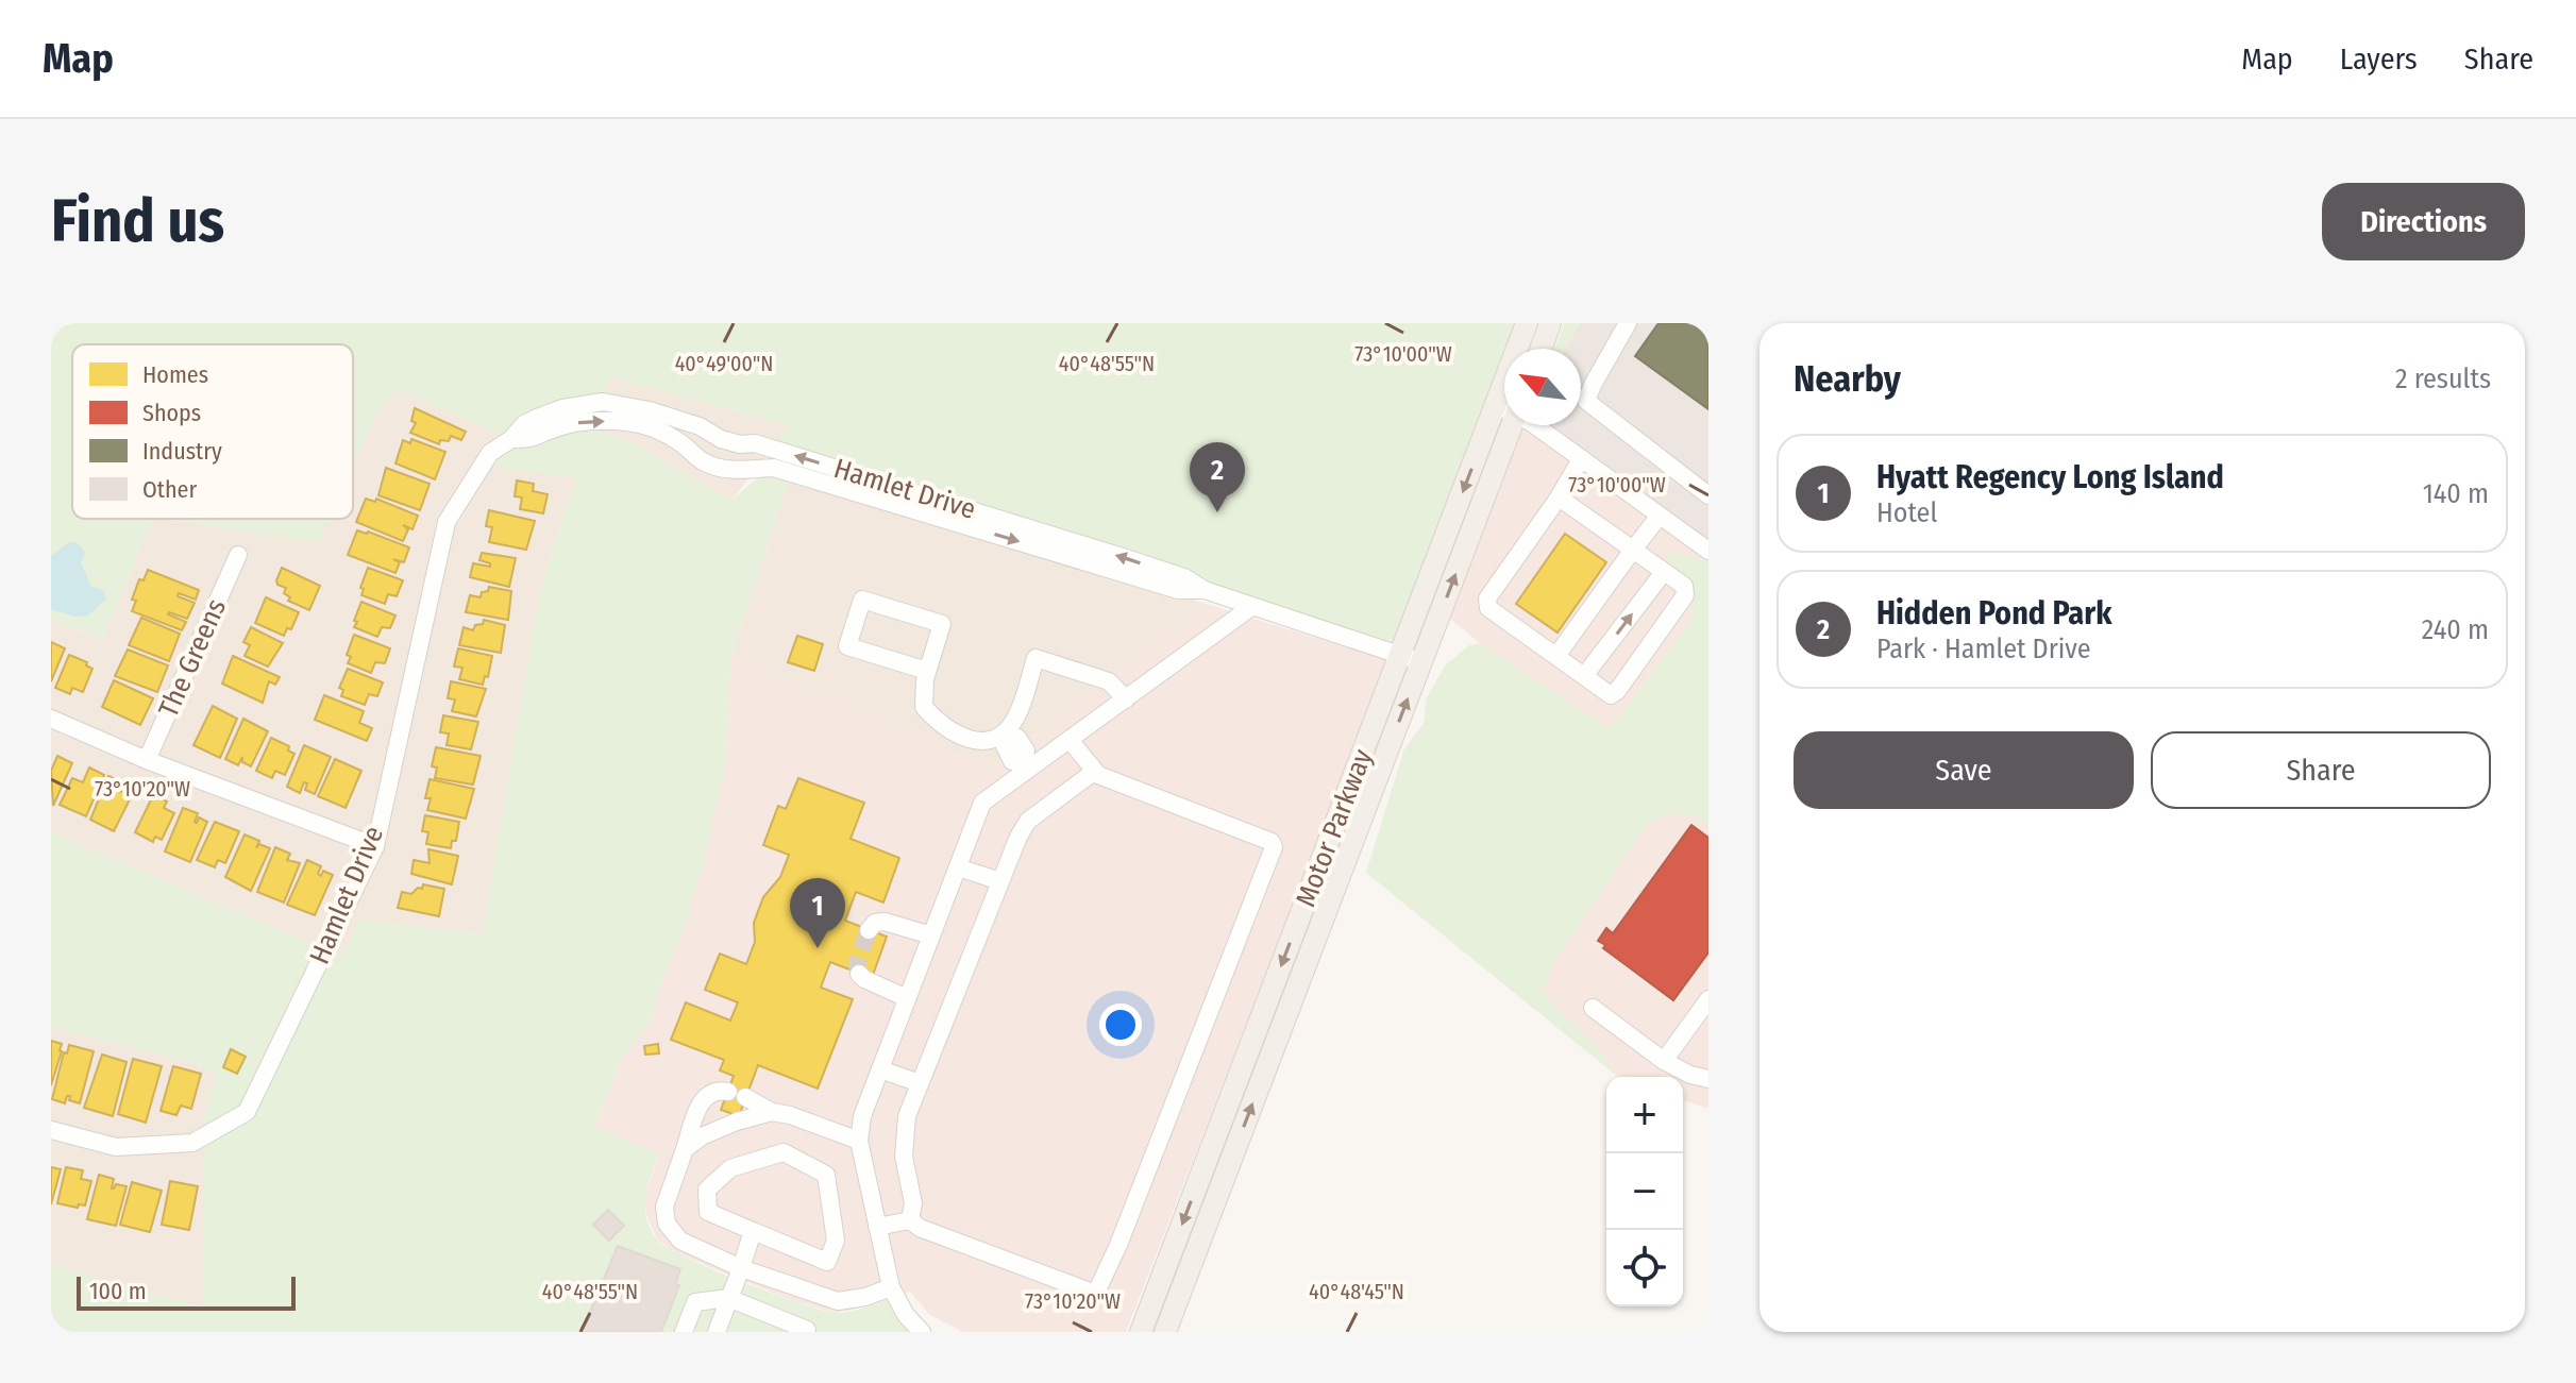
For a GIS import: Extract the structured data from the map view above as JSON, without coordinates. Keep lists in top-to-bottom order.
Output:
{
  "streets": {
    "main road": ["Motor Parkway"],
    "street": ["Hamlet Drive", "The Greens"]
  },
  "crossings": [
    ["Hamlet Drive", "Motor Parkway"]
  ],
  "legend": [
    "Homes",
    "Shops",
    "Industry",
    "Other"
  ],
  "scale_bar": "100 m",
  "north": "top left",
  "page": {
    "header": "Map",
    "nav": ["Map", "Layers", "Share"],
    "buttons": [
      "Directions",
      ["Save", "Share"]
    ],
    "title": "Find us",
    "heading": ["Nearby", "2 results"],
    "list": [
      {
        "mark": "1",
        "name": "Hyatt Regency Long Island",
        "note": "Hotel",
        "value": "140 m"
      },
      {
        "mark": "2",
        "name": "Hidden Pond Park",
        "note": "Park · Hamlet Drive",
        "value": "240 m"
      }
    ],
    "pins": ["2", "1"],
    "map_buttons": ["+", "−"],
    "scale": "100 m"
  },
  "coordinates": [
    "73°10'00\"W",
    "40°49'00\"N",
    "40°48'55\"N",
    "73°10'20\"W",
    "40°48'45\"N"
  ]
}
